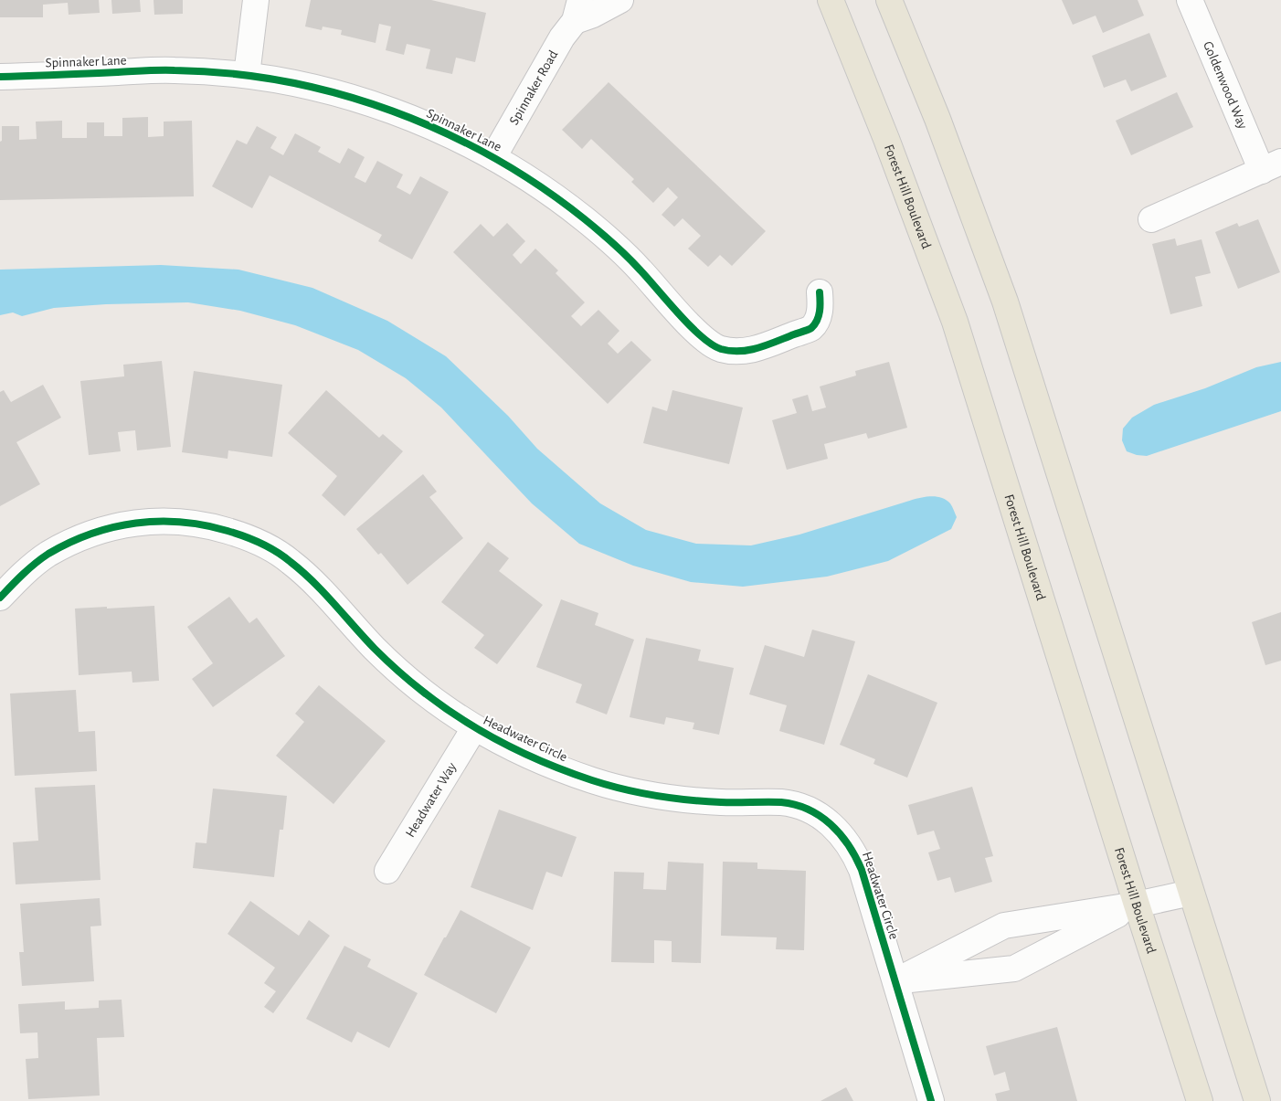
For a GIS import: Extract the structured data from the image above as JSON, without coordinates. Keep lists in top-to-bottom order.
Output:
{
  "streets": {
    "main road": ["Forest Hill Boulevard"],
    "street": [
      "Spinnaker Lane",
      "Goldenwood Way",
      "Spinnaker Road",
      "Headwater Circle",
      "Headwater Way"
    ]
  },
  "crossings": [
    ["Spinnaker Lane", "Spinnaker Road"],
    ["Headwater Circle", "Headwater Way"]
  ]
}
